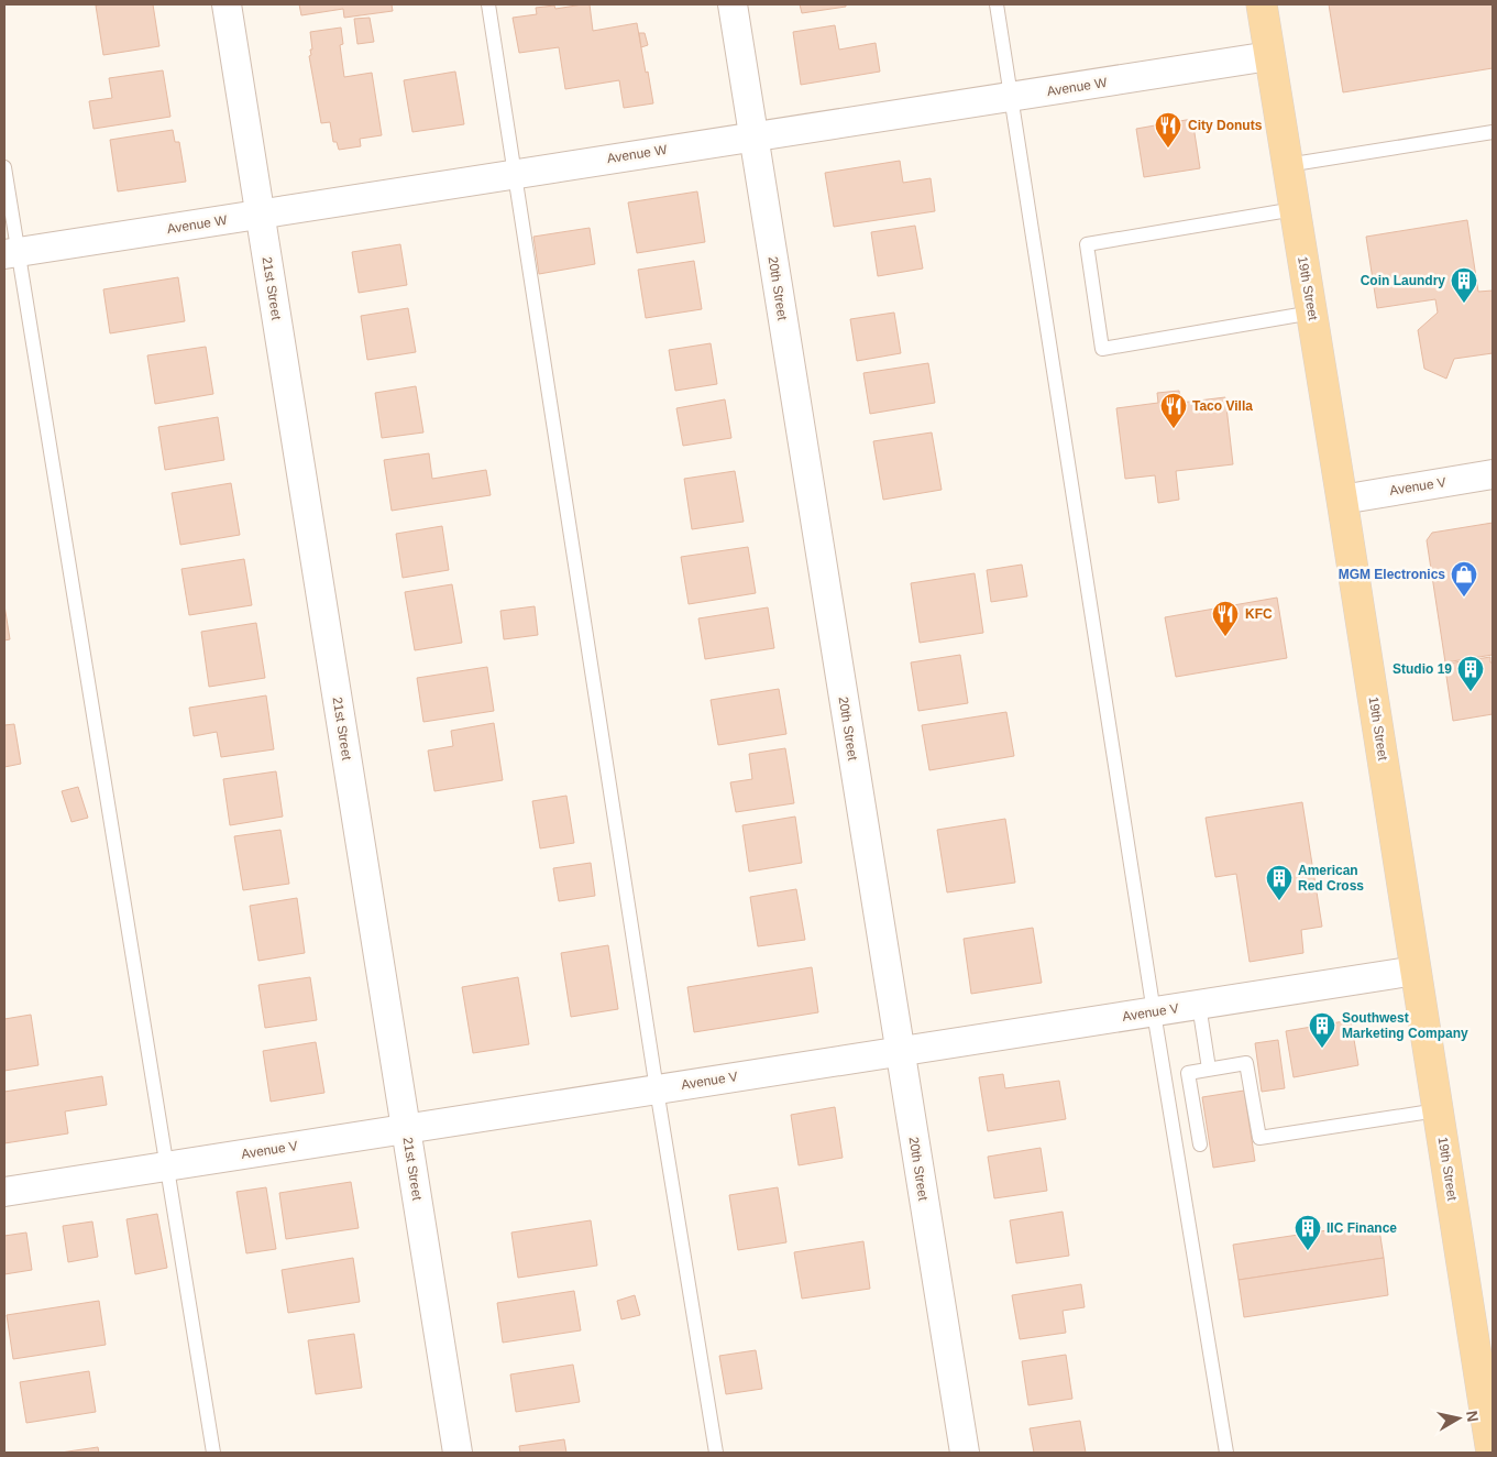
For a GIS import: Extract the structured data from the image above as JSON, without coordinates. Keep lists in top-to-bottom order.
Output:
{
  "streets": {
    "main road": ["19th Street"],
    "street": [
      "Avenue W",
      "21st Street",
      "20th Street",
      "Avenue V"
    ]
  },
  "crossings": [
    ["Avenue W", "21st Street"],
    ["Avenue W", "20th Street"],
    ["Avenue W", "19th Street"],
    ["21st Street", "Avenue V"],
    ["20th Street", "Avenue V"],
    ["19th Street", "Avenue V"]
  ],
  "places": {
    "restaurant": ["City Donuts", "Taco Villa", "KFC"],
    "building": [
      "Coin Laundry",
      "Studio 19",
      "American Red Cross",
      "Southwest Marketing Company",
      "IIC Finance"
    ],
    "shop": ["MGM Electronics"]
  },
  "north": "right"
}
